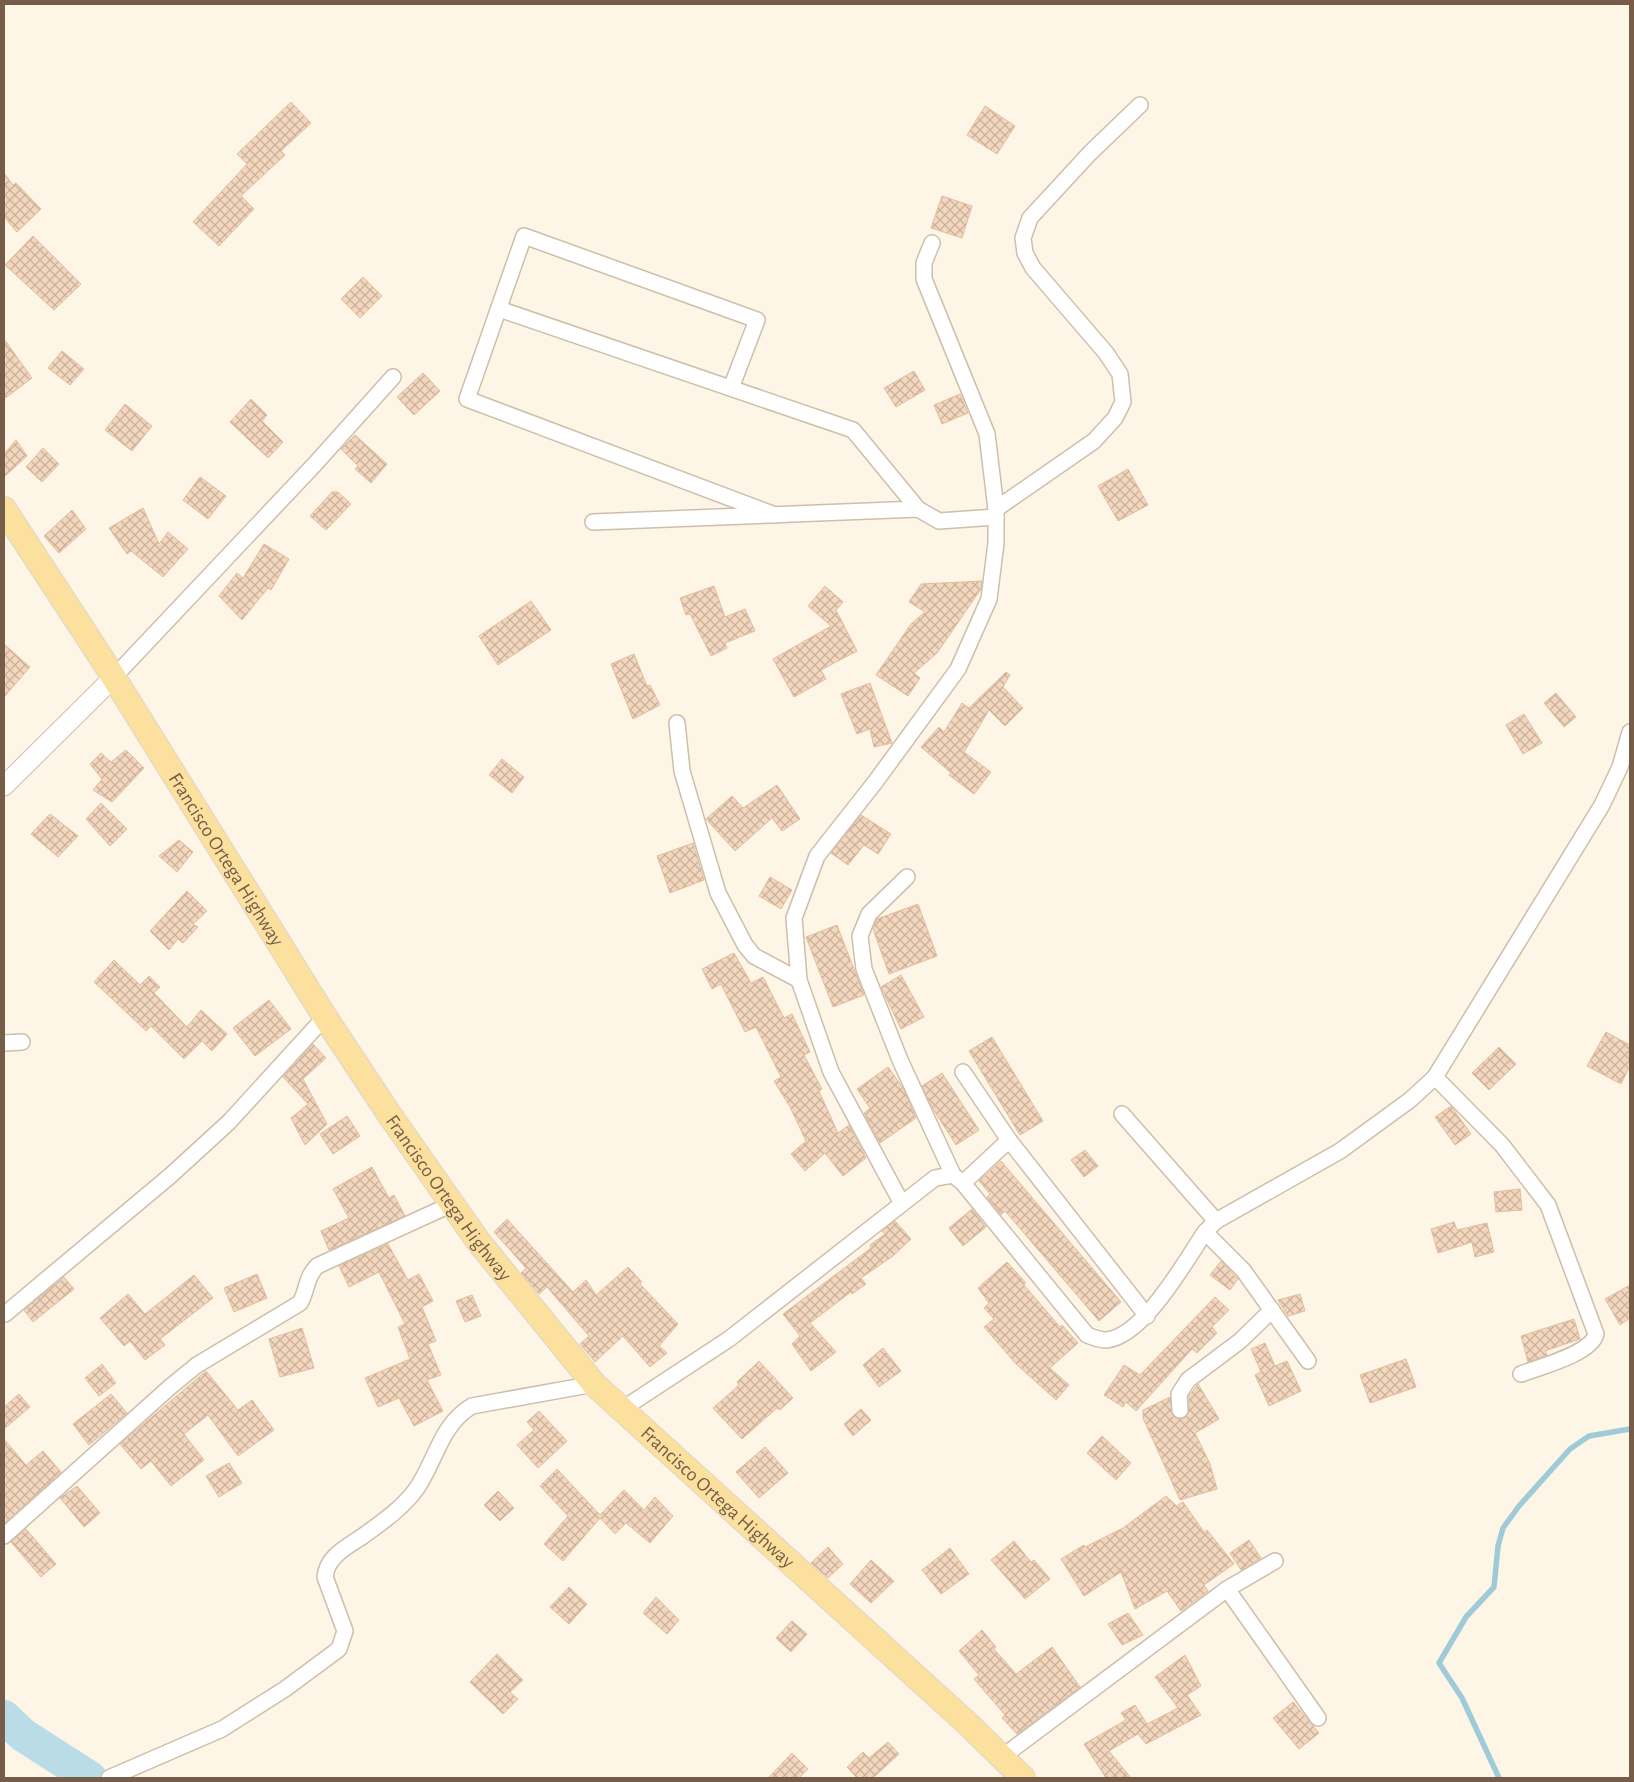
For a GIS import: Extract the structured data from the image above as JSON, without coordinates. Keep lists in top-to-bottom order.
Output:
{
  "streets": {
    "main road": ["Francisco Ortega Highway"]
  }
}
